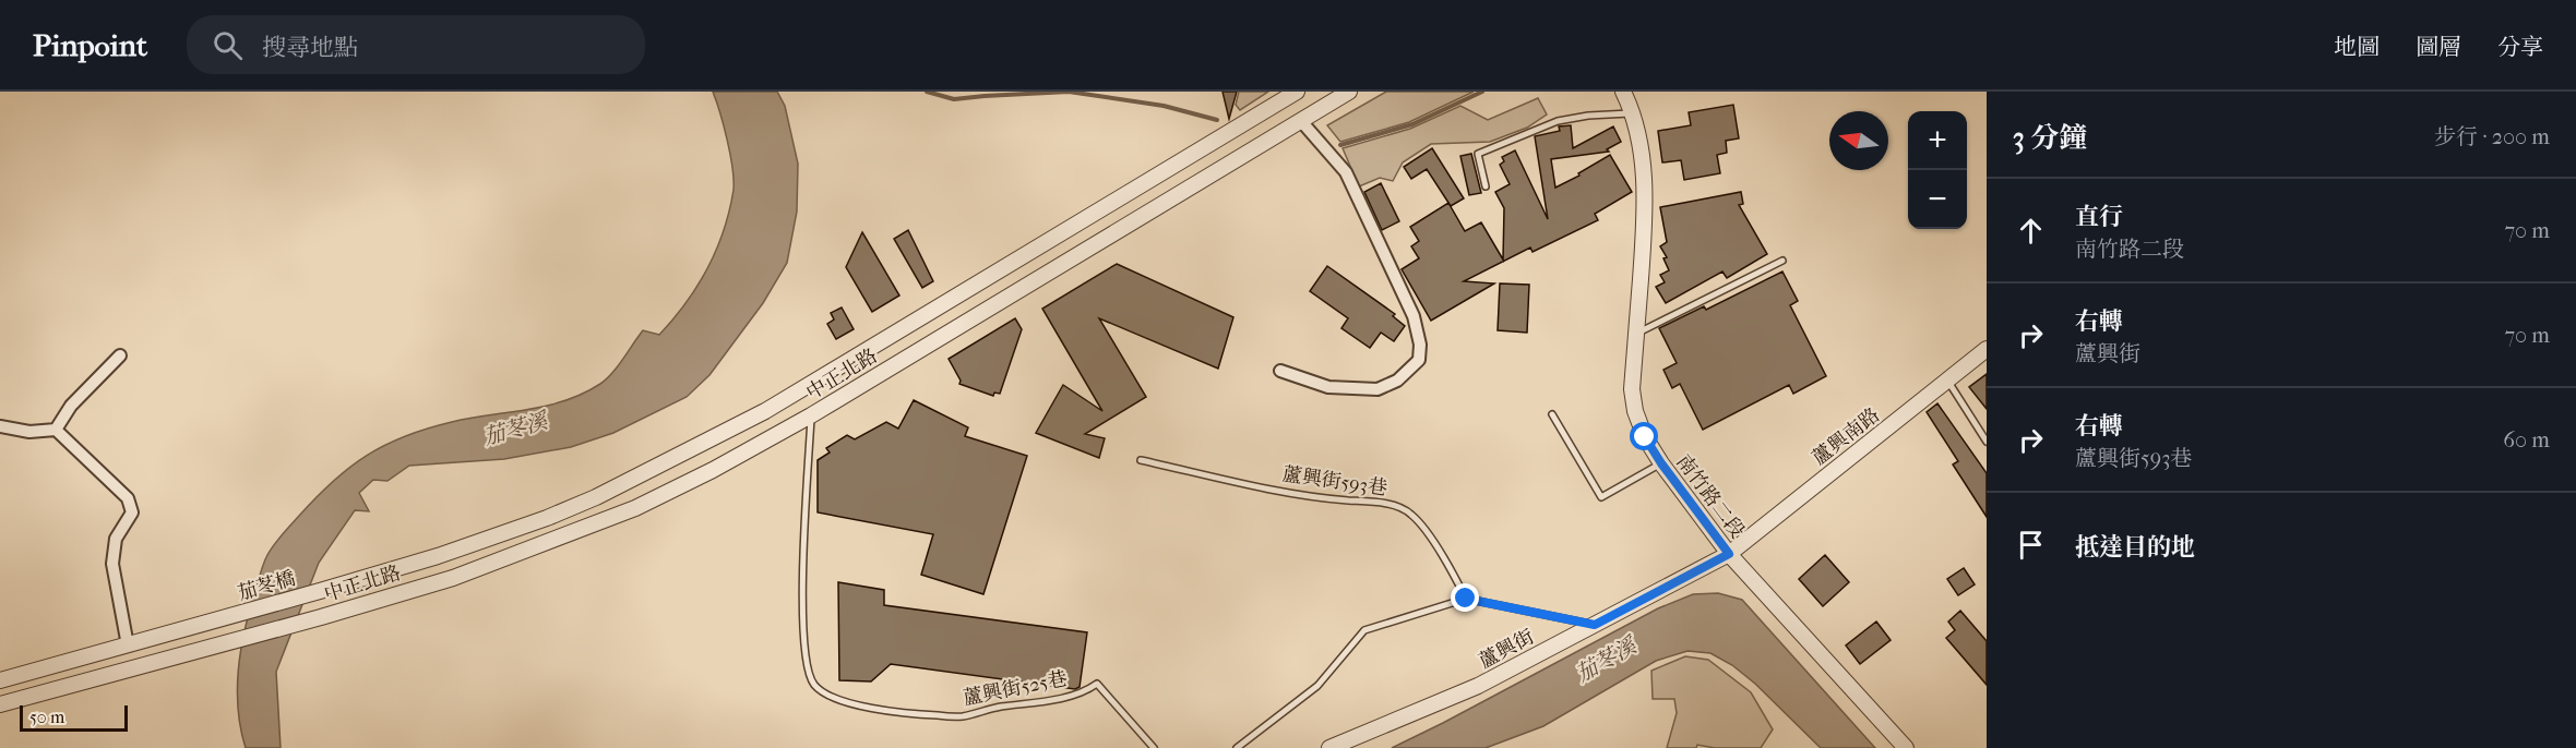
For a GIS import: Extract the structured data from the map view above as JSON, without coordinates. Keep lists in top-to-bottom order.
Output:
{
  "streets": {
    "street": [
      "中正北路",
      "蘆興南路",
      "南竹路二段",
      "茄苳橋",
      "蘆興街"
    ],
    "lane": ["蘆興街593巷", "蘆興街525巷"]
  },
  "crossings": [
    ["中正北路", "茄苳橋"],
    ["中正北路", "蘆興街525巷"],
    ["蘆興南路", "南竹路二段"],
    ["蘆興南路", "蘆興街"],
    ["南竹路二段", "蘆興街"]
  ],
  "water": ["茄苳溪"],
  "scale_bar": "50 m",
  "north": "left",
  "page": {
    "header": "Pinpoint",
    "search": "搜尋地點",
    "nav": ["地圖", "圖層", "分享"],
    "heading": ["3 分鐘", "步行 · 200 m"],
    "map_buttons": ["+", "−"],
    "list": [
      ["直行", "南竹路二段", "70 m"],
      ["右轉", "蘆興街", "70 m"],
      ["右轉", "蘆興街593巷", "60 m"],
      "抵達目的地"
    ],
    "scale": "50 m"
  }
}
